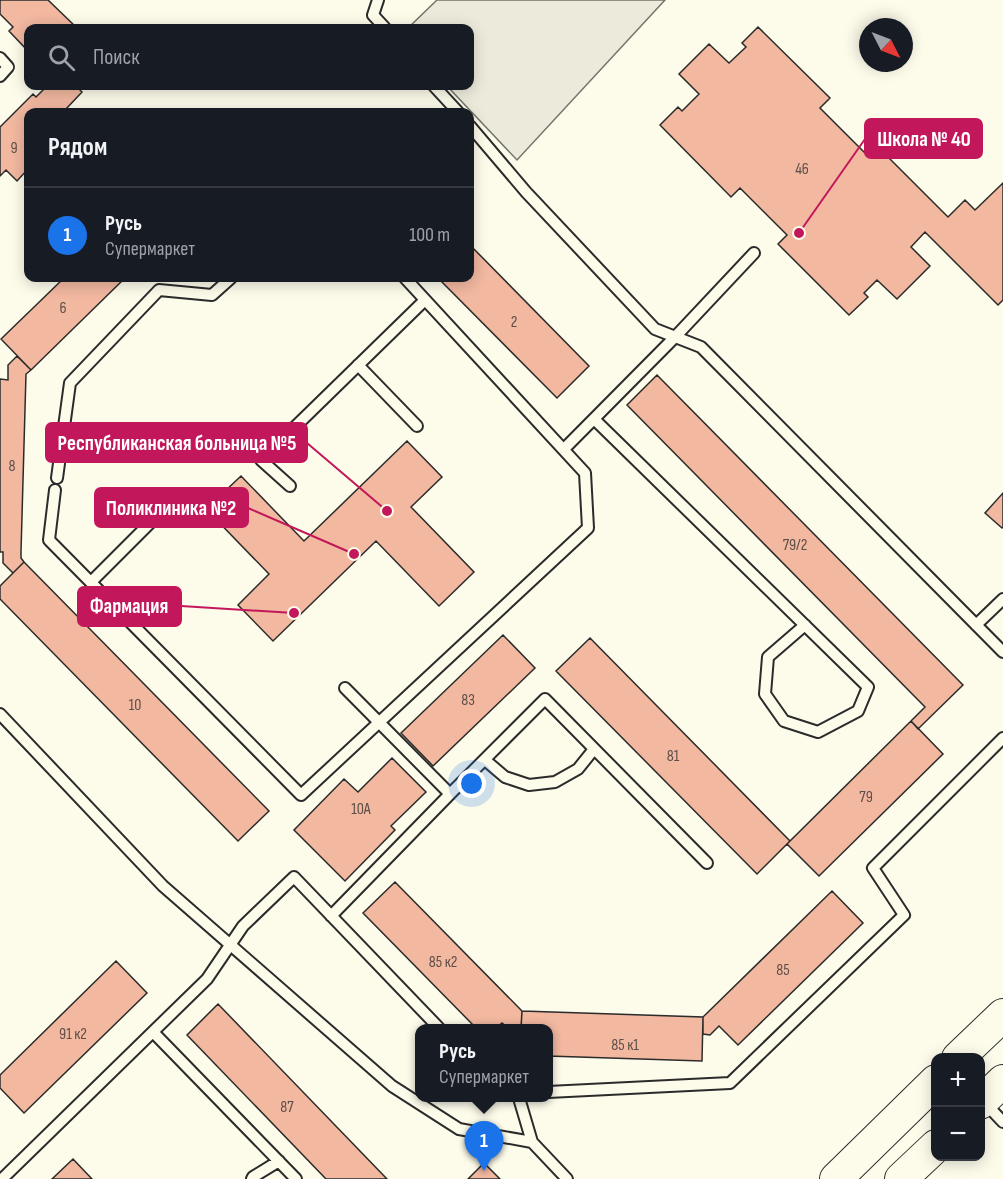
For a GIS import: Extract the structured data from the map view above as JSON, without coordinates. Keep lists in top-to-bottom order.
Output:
{
  "places": [
    "Школа № 40",
    "Республиканская больница №5",
    "Поликлиника №2",
    "Фармация"
  ],
  "house_numbers": [
    "9",
    "46",
    "6",
    "2",
    "8",
    "79/2",
    "83",
    "10",
    "81",
    "79",
    "10А",
    "85 к2",
    "85",
    "91 к2",
    "85 к1",
    "87"
  ],
  "north": "bottom right",
  "page": {
    "search": "Поиск",
    "heading": "Рядом",
    "list": [
      {
        "mark": "1",
        "name": "Русь",
        "note": "Супермаркет",
        "value": "100 m"
      }
    ],
    "popup": ["Русь", "Супермаркет"],
    "map_buttons": ["+", "−"],
    "pins": "1"
  }
}
